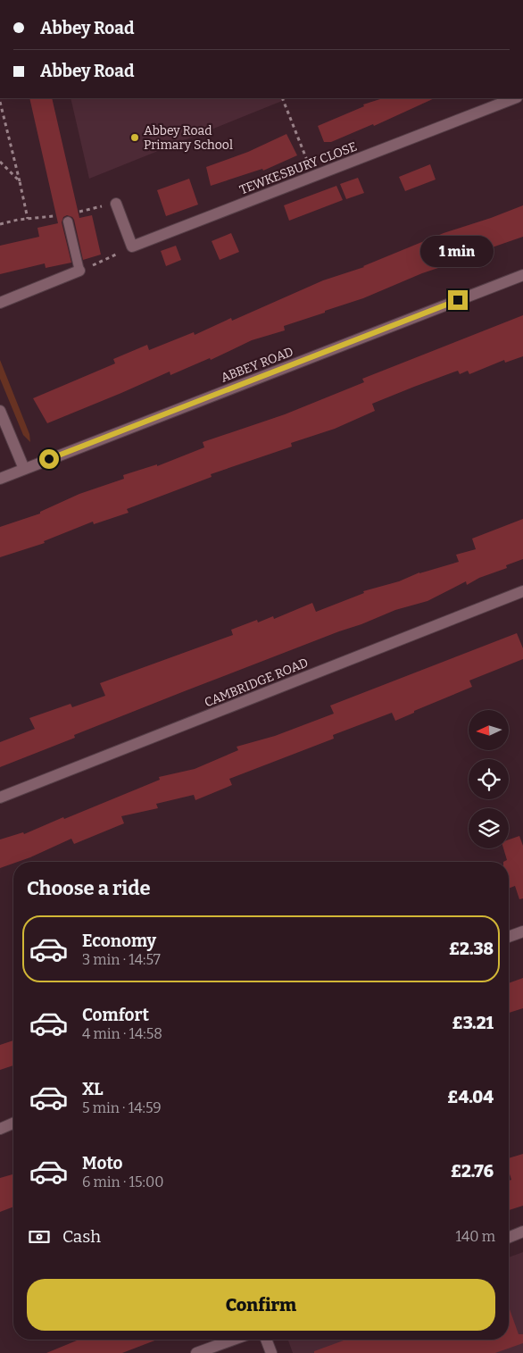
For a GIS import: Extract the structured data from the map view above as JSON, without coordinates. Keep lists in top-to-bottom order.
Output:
{
  "streets": {
    "street": ["TEWKESBURY CLOSE", "ABBEY ROAD", "CAMBRIDGE ROAD"]
  },
  "places": ["Abbey Road Primary School"],
  "north": "left",
  "page": {
    "banner": ["Abbey Road", "Abbey Road"],
    "bubble": "1 min",
    "heading": "Choose a ride",
    "list": [
      {
        "name": "Economy",
        "note": "3 min · 14:57",
        "value": "£2.38"
      },
      {
        "name": "Comfort",
        "note": "4 min · 14:58",
        "value": "£3.21"
      },
      {
        "name": "XL",
        "note": "5 min · 14:59",
        "value": "£4.04"
      },
      {
        "name": "Moto",
        "note": "6 min · 15:00",
        "value": "£2.76"
      }
    ],
    "pay": ["Cash", "140 m"],
    "buttons": "Confirm"
  }
}
